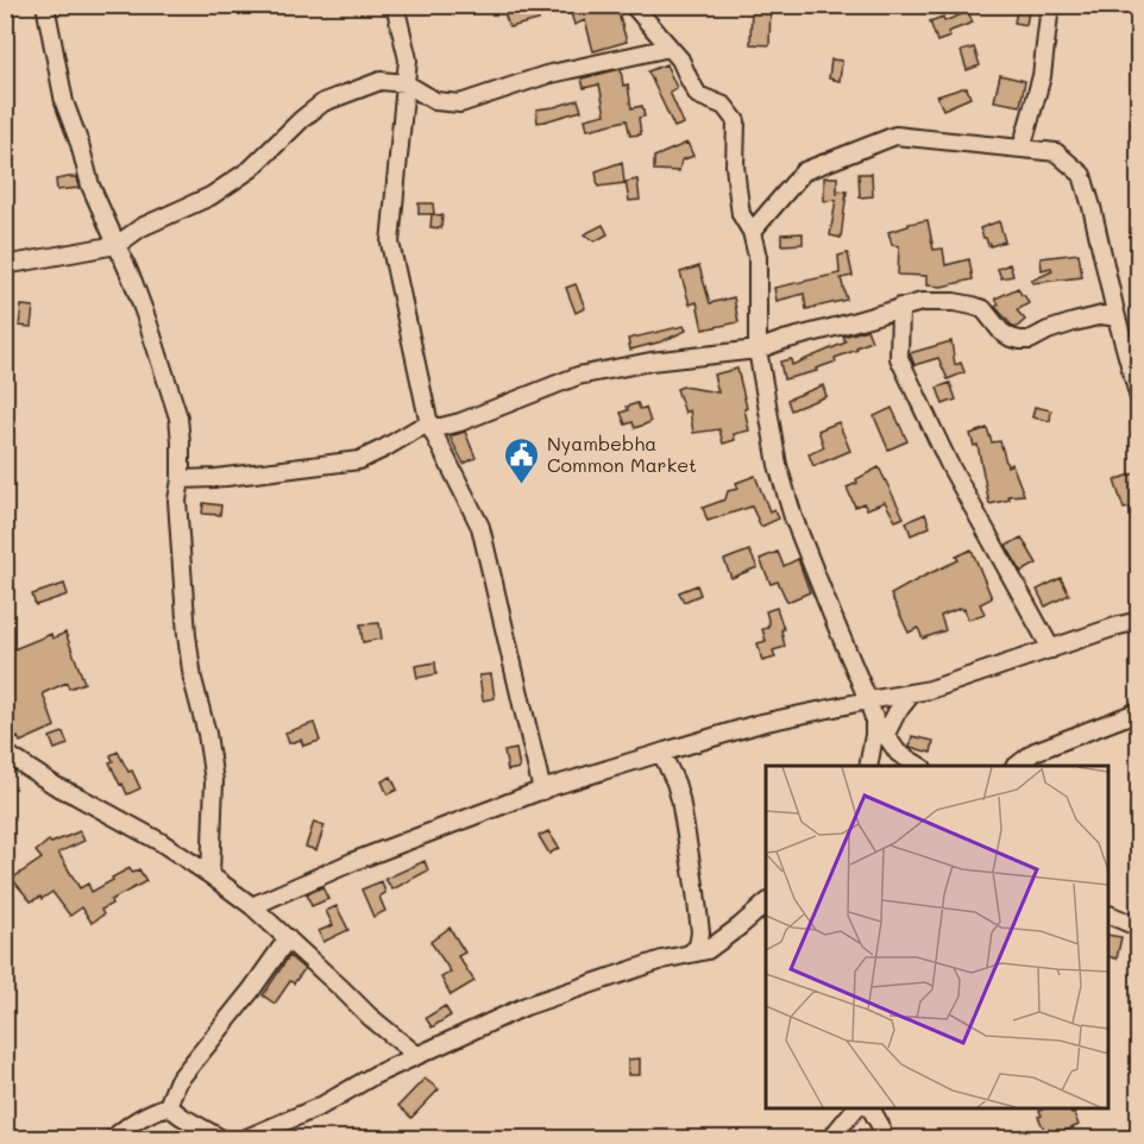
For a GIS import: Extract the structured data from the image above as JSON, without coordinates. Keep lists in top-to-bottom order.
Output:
{
  "places": {
    "public building": ["Nyambebha Common Market"]
  }
}
